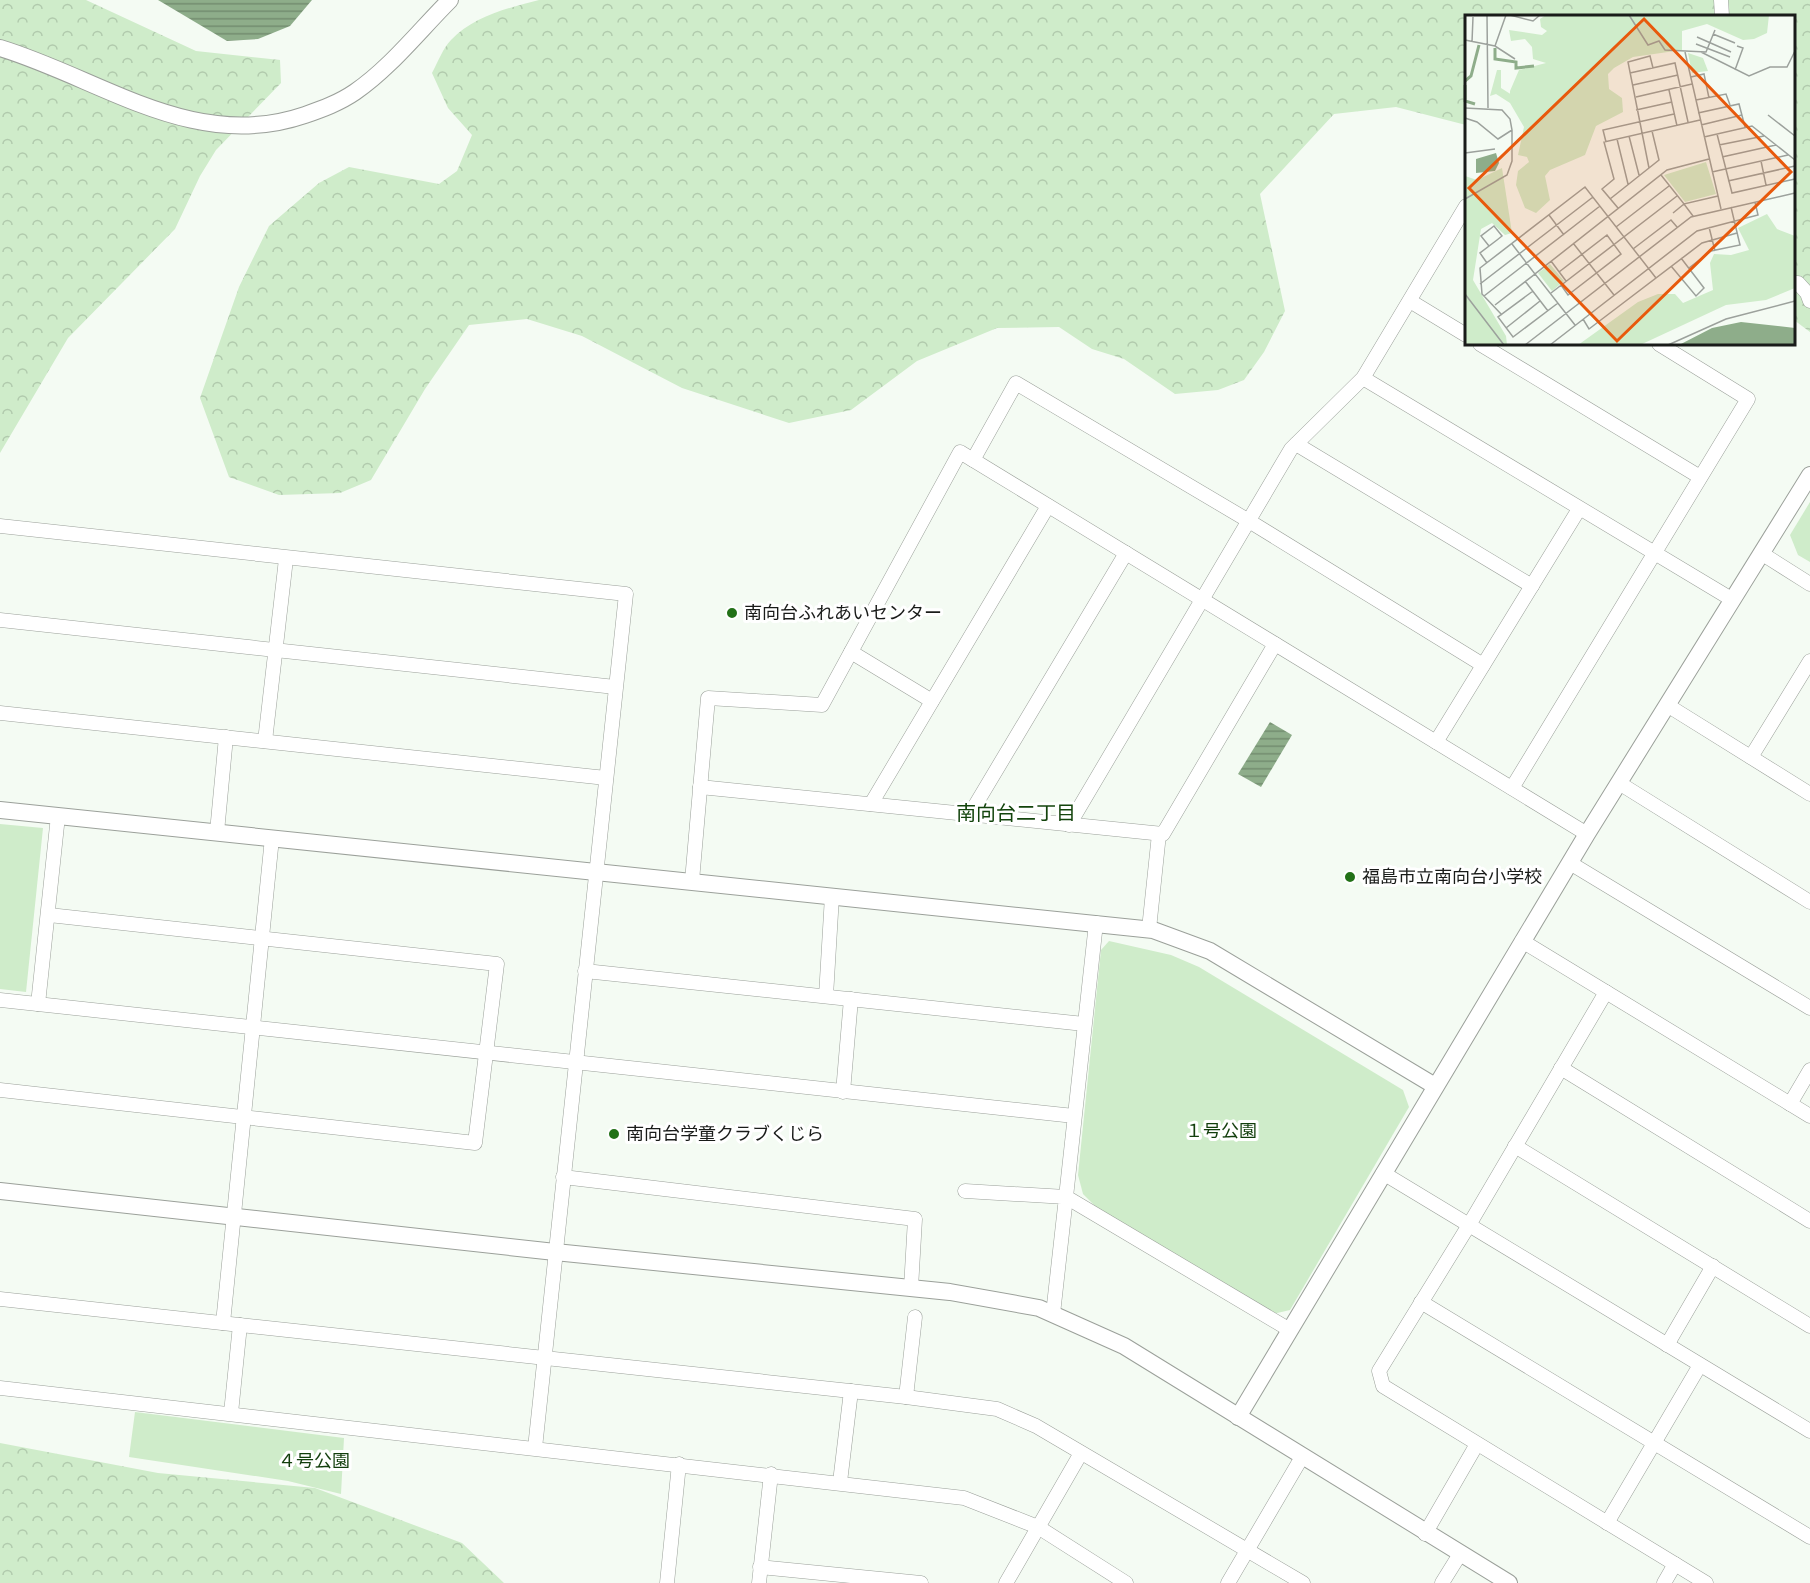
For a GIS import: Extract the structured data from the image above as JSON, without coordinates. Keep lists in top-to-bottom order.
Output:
{
  "districts": ["南向台二丁目"],
  "parks": ["１号公園", "４号公園"],
  "places": ["南向台ふれあいセンター", "福島市立南向台小学校", "南向台学童クラブくじら"]
}
